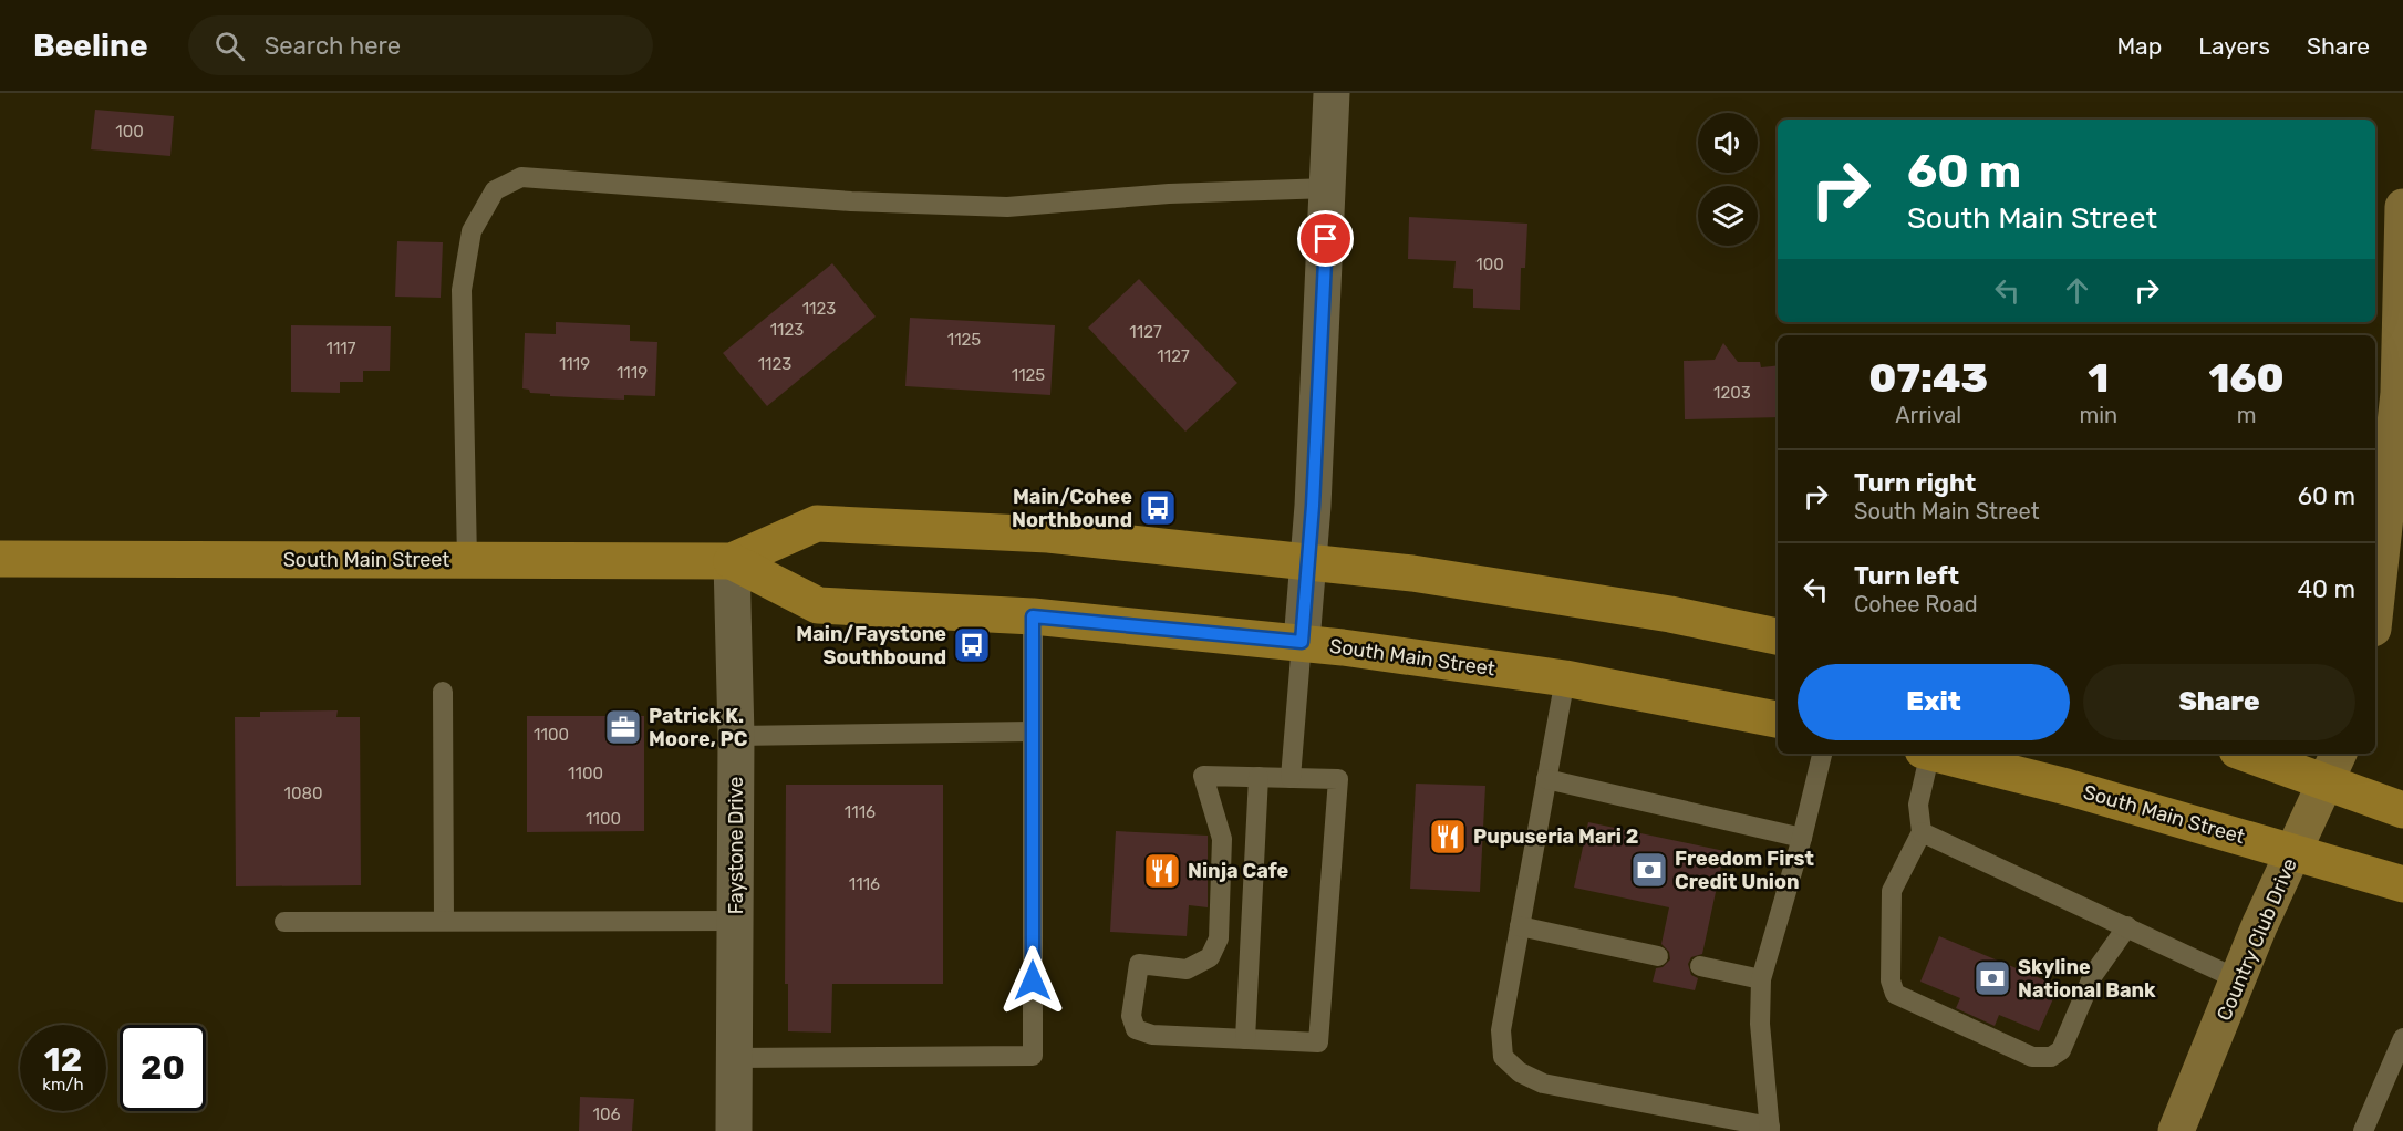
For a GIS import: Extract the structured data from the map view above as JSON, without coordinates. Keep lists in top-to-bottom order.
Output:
{
  "streets": {
    "main road": ["South Main Street"],
    "street": ["Faystone Drive", "Country Club Drive"]
  },
  "crossings": [
    ["South Main Street", "Faystone Drive"],
    ["South Main Street", "Country Club Drive"]
  ],
  "places": {
    "bus stop": ["Main/Cohee Northbound", "Main/Faystone Southbound"],
    "office": ["Patrick K. Moore, PC"],
    "restaurant": ["Pupuseria Mari 2", "Ninja Cafe"],
    "bank": ["Freedom First Credit Union", "Skyline National Bank"]
  },
  "house_numbers": [
    "100",
    "100",
    "1123",
    "1123",
    "1127",
    "1125",
    "1117",
    "1127",
    "1119",
    "1123",
    "1119",
    "1125",
    "1203",
    "1100",
    "1100",
    "1080",
    "1116",
    "1100",
    "1116",
    "106"
  ],
  "page": {
    "header": "Beeline",
    "search": "Search here",
    "nav": ["Map", "Layers", "Share"],
    "turn": ["60 m", "South Main Street"],
    "eta": [
      "07:43",
      "Arrival",
      "1",
      "min",
      "160",
      "m"
    ],
    "list": [
      {
        "name": "Turn right",
        "note": "South Main Street",
        "value": "60 m"
      },
      {
        "name": "Turn left",
        "note": "Cohee Road",
        "value": "40 m"
      }
    ],
    "buttons": ["Exit", "Share"],
    "speed": "12 km/h",
    "limit": "20"
  }
}
